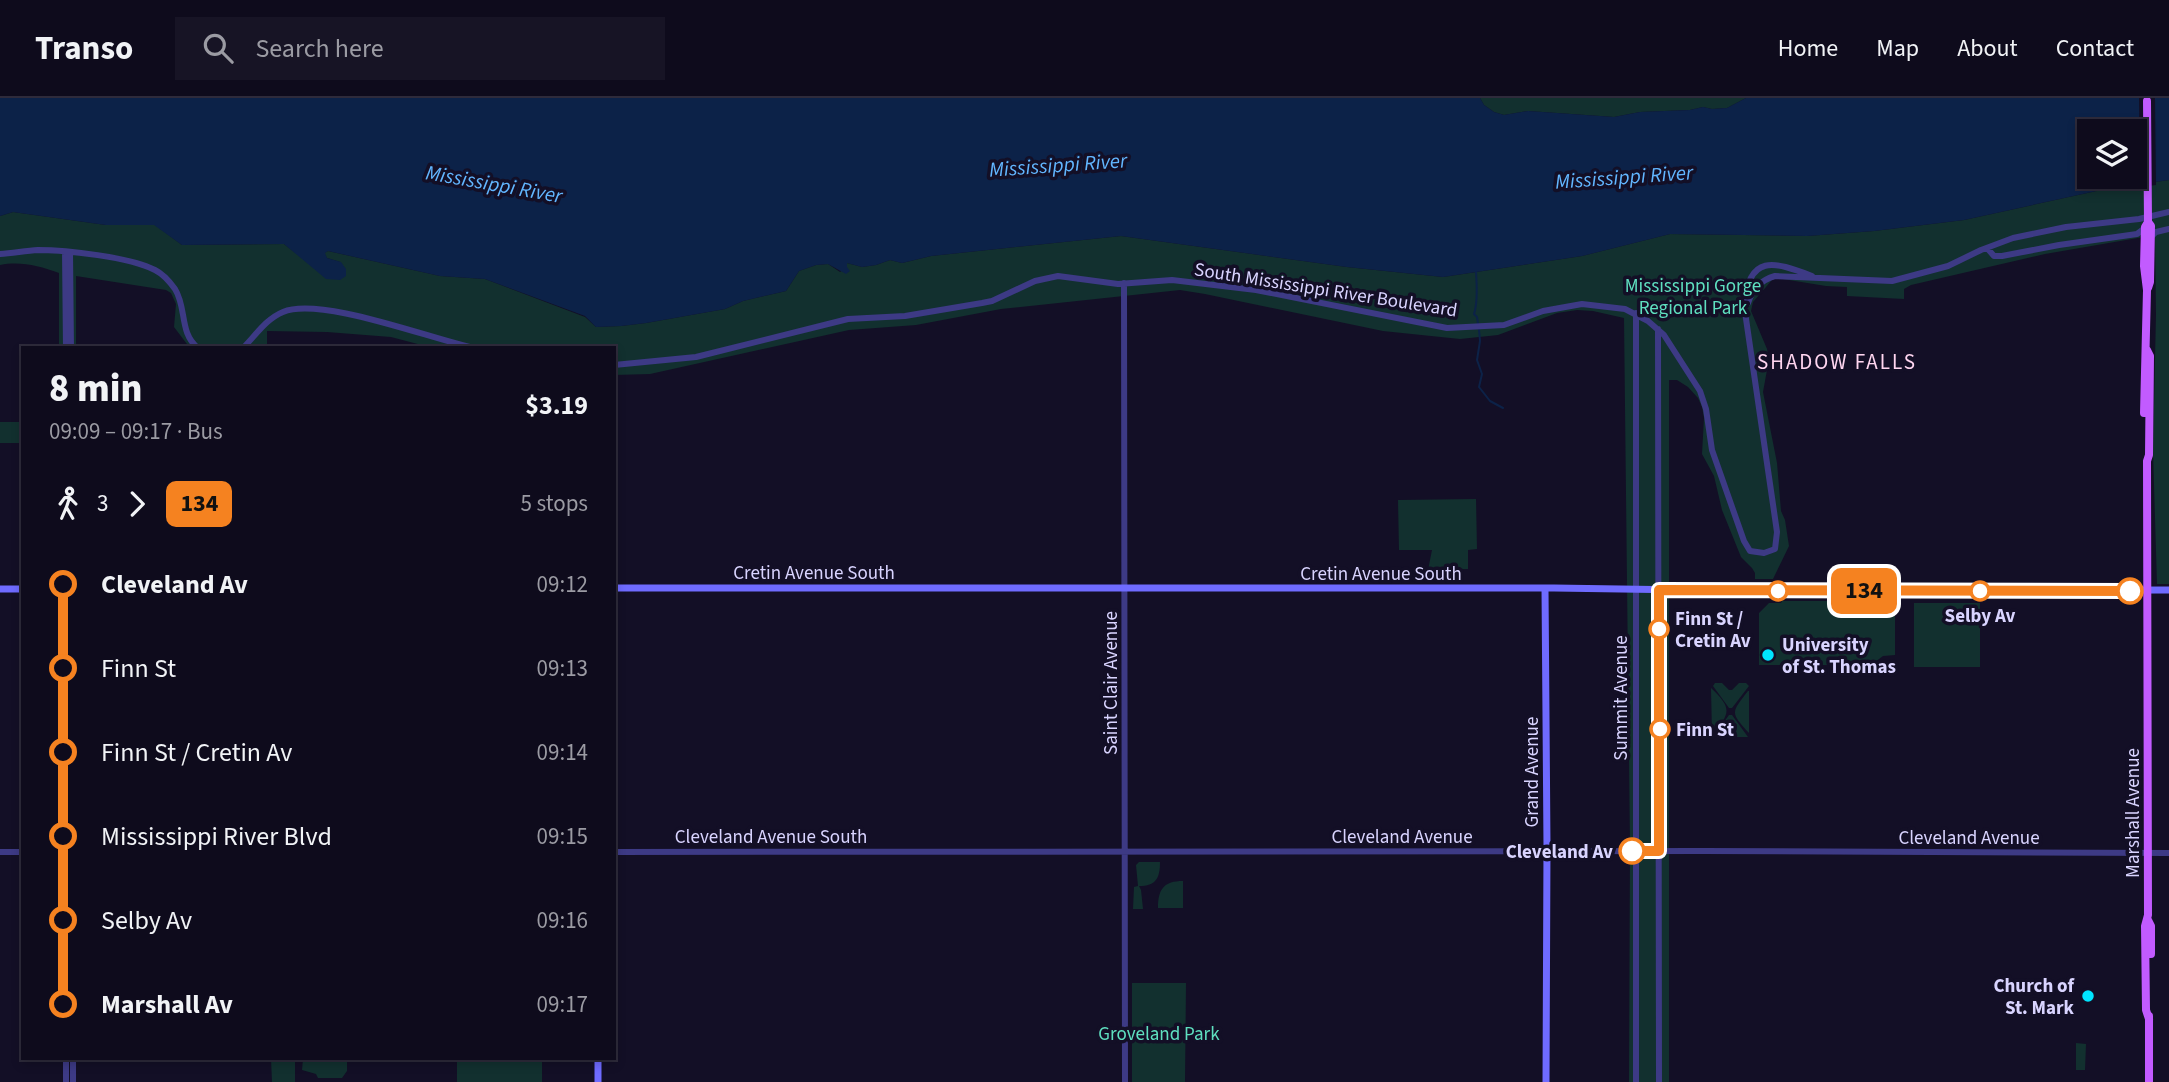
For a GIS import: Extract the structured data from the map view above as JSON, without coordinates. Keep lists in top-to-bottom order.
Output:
{
  "streets": {
    "main road": ["Cretin Avenue South", "Grand Avenue", "Marshall Avenue"],
    "street": [
      "South Mississippi River Boulevard",
      "Saint Clair Avenue",
      "Summit Avenue",
      "Cleveland Avenue South",
      "Cleveland Avenue"
    ]
  },
  "crossings": [
    ["South Mississippi River Boulevard", "Saint Clair Avenue"],
    ["South Mississippi River Boulevard", "Summit Avenue"],
    ["Cretin Avenue South", "Saint Clair Avenue"],
    ["Cretin Avenue South", "Summit Avenue"],
    ["Cretin Avenue South", "Grand Avenue"],
    ["Cretin Avenue South", "Marshall Avenue"],
    ["Saint Clair Avenue", "Cleveland Avenue"],
    ["Summit Avenue", "Cleveland Avenue"],
    ["Grand Avenue", "Cleveland Avenue"],
    ["Marshall Avenue", "Cleveland Avenue"],
    ["Cleveland Avenue South", "Cleveland Avenue"]
  ],
  "districts": ["SHADOW FALLS"],
  "water": ["Mississippi River"],
  "parks": ["Mississippi Gorge Regional Park", "Groveland Park"],
  "places": [
    "Selby Av",
    "Finn St / Cretin Av",
    "University of St. Thomas",
    "Finn St",
    "Cleveland Av",
    "Church of St. Mark"
  ],
  "lines": ["bus line 134"],
  "page": {
    "header": "Transo",
    "search": "Search here",
    "nav": [
      "Home",
      "Map",
      "About",
      "Contact"
    ],
    "on_map": "134",
    "heading": ["8 min", "09:09 – 09:17 · Bus", "$3.19"],
    "legs": ["3", "134", "5 stops"],
    "list": [
      {
        "name": "Cleveland Av",
        "value": "09:12"
      },
      {
        "name": "Finn St",
        "value": "09:13"
      },
      {
        "name": "Finn St / Cretin Av",
        "value": "09:14"
      },
      {
        "name": "Mississippi River Blvd",
        "value": "09:15"
      },
      {
        "name": "Selby Av",
        "value": "09:16"
      },
      {
        "name": "Marshall Av",
        "value": "09:17"
      }
    ]
  }
}
